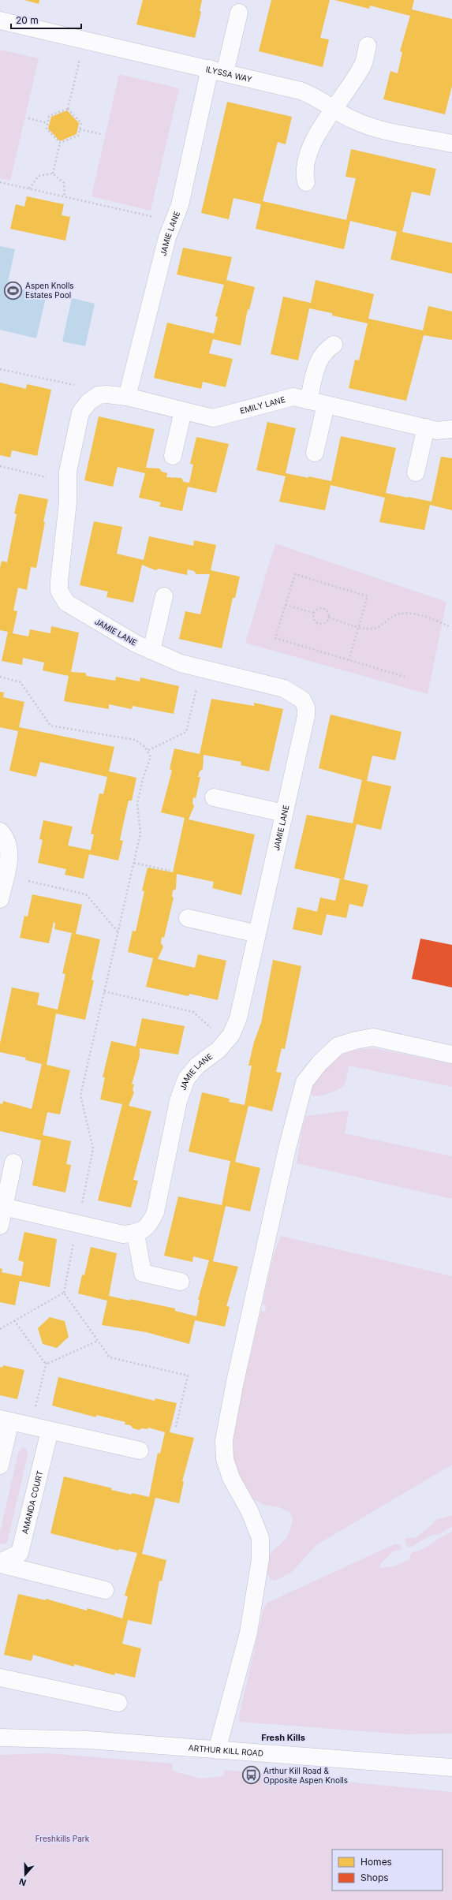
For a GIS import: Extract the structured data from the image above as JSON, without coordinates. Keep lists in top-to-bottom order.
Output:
{
  "streets": {
    "street": [
      "ILYSSA WAY",
      "JAMIE LANE",
      "EMILY LANE",
      "AMANDA COURT",
      "ARTHUR KILL ROAD"
    ]
  },
  "crossings": [
    ["ILYSSA WAY", "JAMIE LANE"],
    ["JAMIE LANE", "EMILY LANE"]
  ],
  "districts": ["Fresh Kills"],
  "parks": ["Freshkills Park"],
  "places": {
    "sports": ["Aspen Knolls Estates Pool"],
    "bus stop": ["Arthur Kill Road & Opposite Aspen Knolls"]
  },
  "legend": ["Homes", "Shops"],
  "scale_bar": "20 m",
  "north": "bottom"
}
